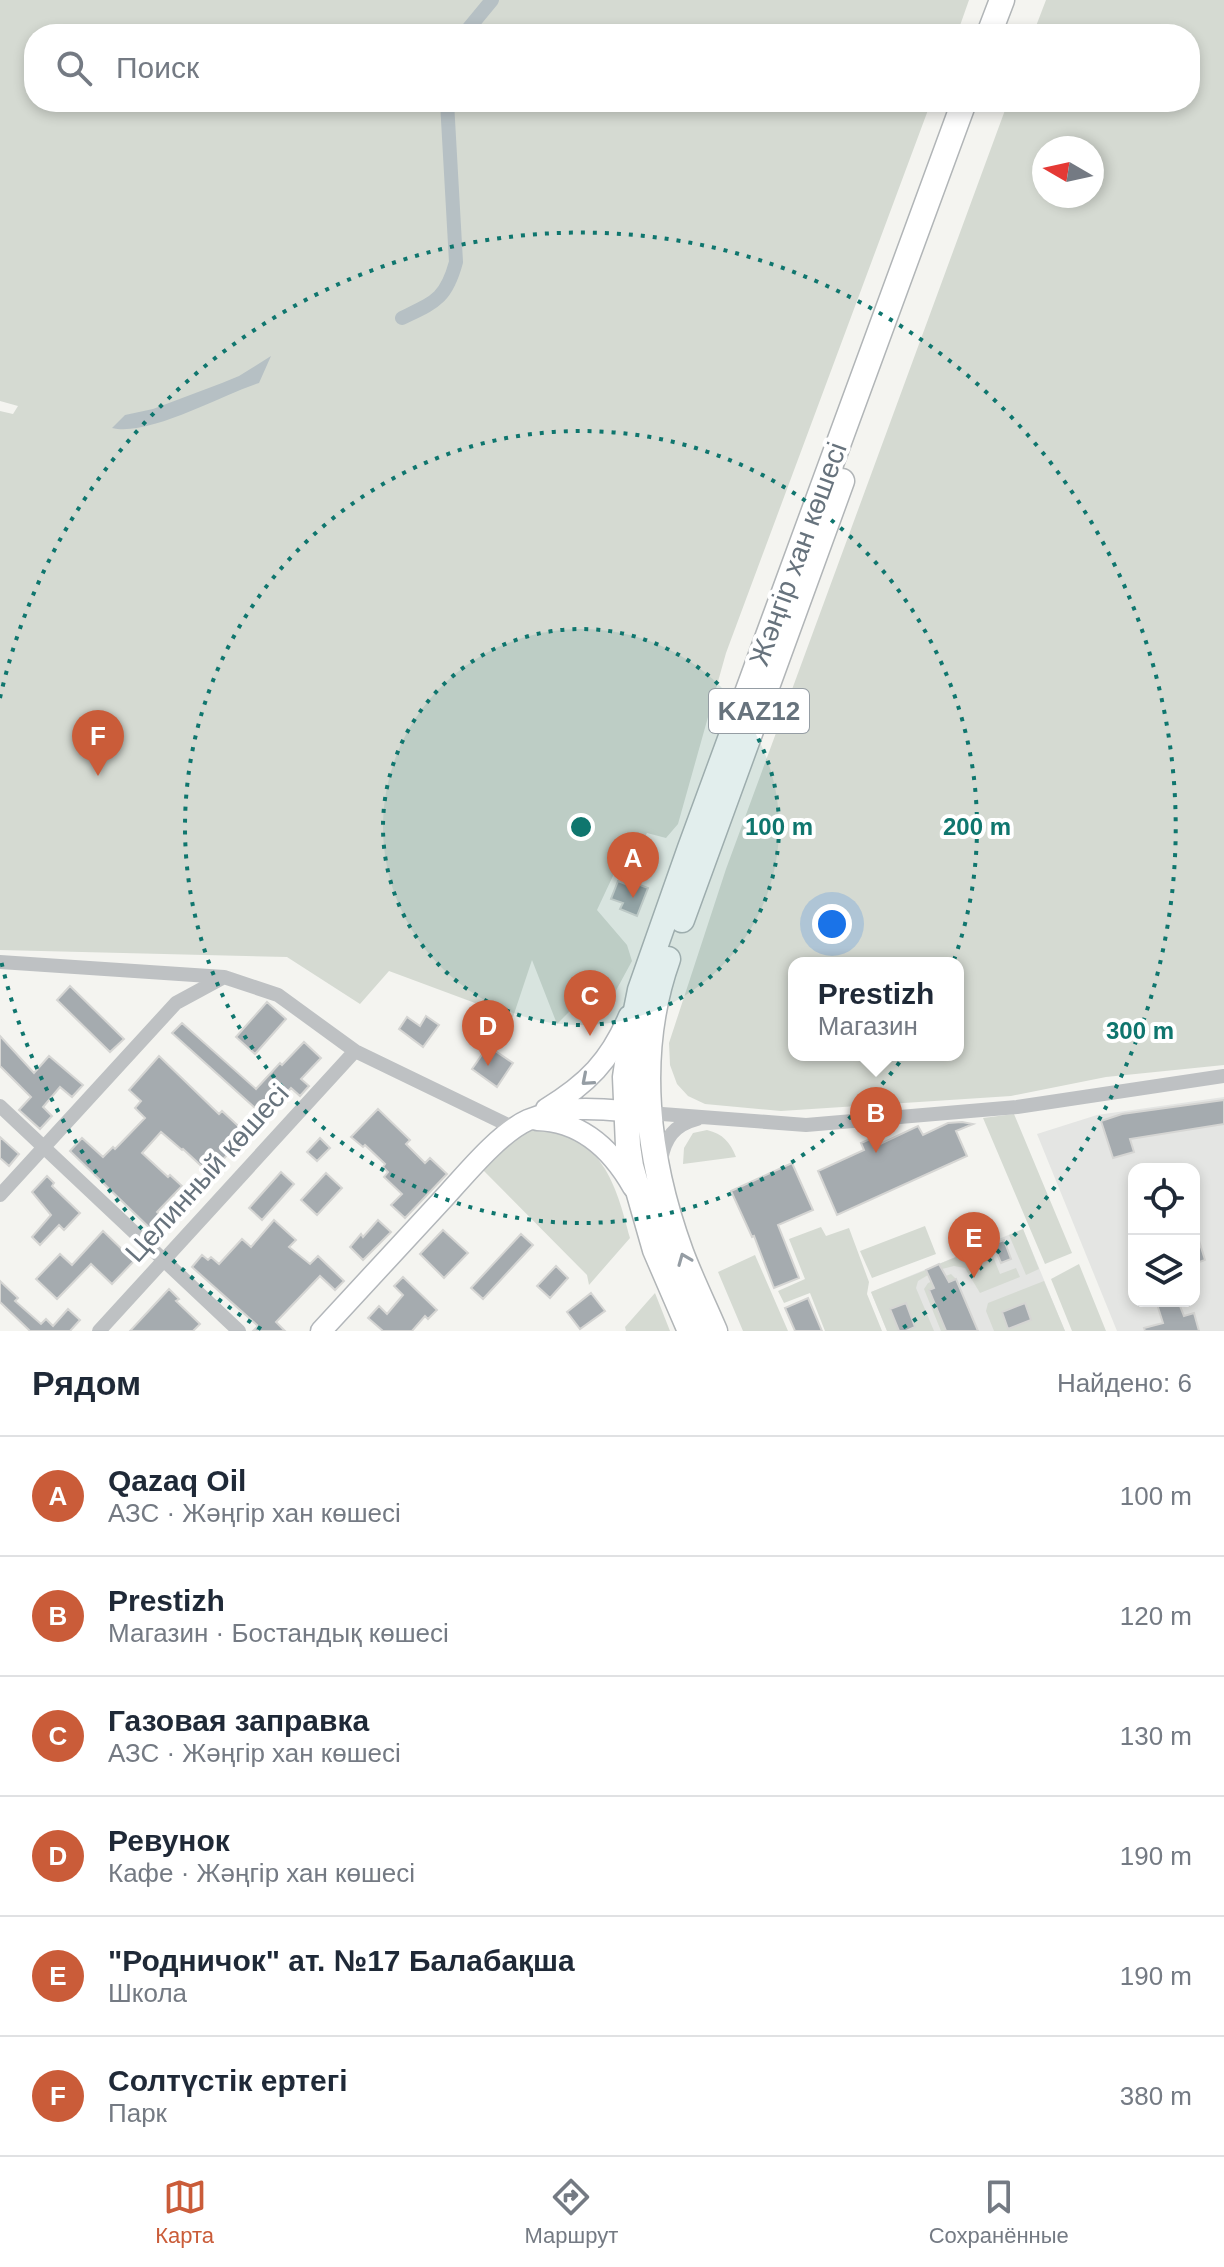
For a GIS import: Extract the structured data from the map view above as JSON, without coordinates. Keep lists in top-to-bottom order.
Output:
{
  "streets": {
    "main road": ["Жәңгір хан көшесі", "KAZ12"],
    "street": ["Целинный көшесі"]
  },
  "north": "left",
  "page": {
    "search": "Поиск",
    "pins": [
      "F",
      "A",
      "C",
      "D",
      "B",
      "E"
    ],
    "popup": ["Prestizh", "Магазин"],
    "heading": ["Рядом", "Найдено: 6"],
    "list": [
      {
        "mark": "A",
        "name": "Qazaq Oil",
        "note": "АЗС · Жәңгір хан көшесі",
        "value": "100 m"
      },
      {
        "mark": "B",
        "name": "Prestizh",
        "note": "Магазин · Бостандық көшесі",
        "value": "120 m"
      },
      {
        "mark": "C",
        "name": "Газовая заправка",
        "note": "АЗС · Жәңгір хан көшесі",
        "value": "130 m"
      },
      {
        "mark": "D",
        "name": "Ревунок",
        "note": "Кафе · Жәңгір хан көшесі",
        "value": "190 m"
      },
      {
        "mark": "E",
        "name": "\"Родничок\" ат. №17 Балабақша",
        "note": "Школа",
        "value": "190 m"
      },
      {
        "mark": "F",
        "name": "Солтүстік ертегі",
        "note": "Парк",
        "value": "380 m"
      }
    ],
    "nav": ["Карта", "Маршрут", "Сохранённые"]
  },
  "rings": ["100 m", "200 m", "300 m"]
}
